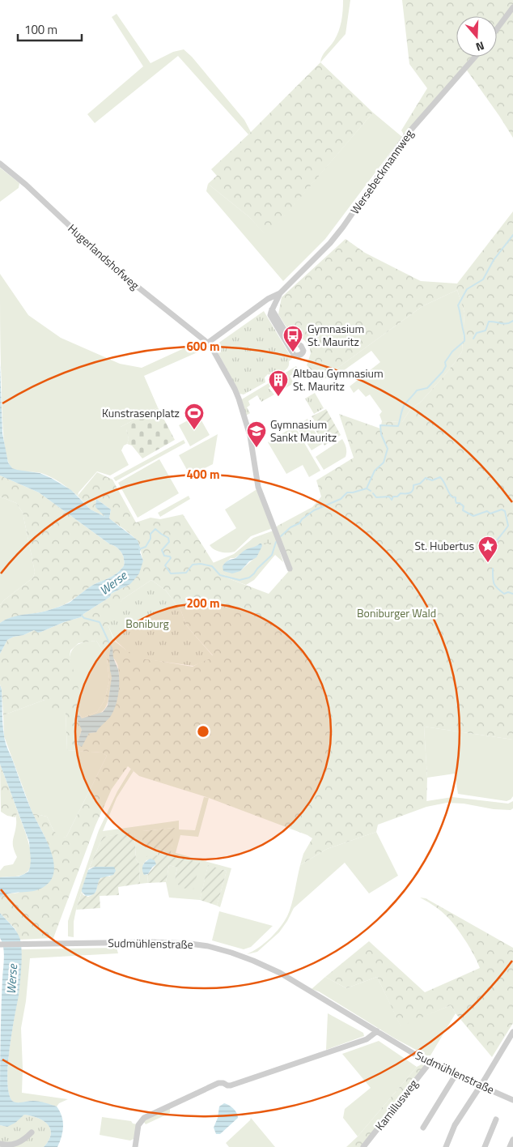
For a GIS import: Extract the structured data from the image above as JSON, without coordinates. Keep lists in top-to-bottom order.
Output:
{
  "streets": {
    "street": [
      "Wersebeckmannweg",
      "Hugerlandshofweg",
      "Sudmühlenstraße",
      "Kamillusweg"
    ]
  },
  "crossings": [
    ["Wersebeckmannweg", "Hugerlandshofweg"],
    ["Sudmühlenstraße", "Kamillusweg"]
  ],
  "water": ["Werse"],
  "parks": ["Boniburger Wald", "Boniburg"],
  "places": {
    "bus stop": ["Gymnasium St. Mauritz"],
    "building": ["Altbau Gymnasium St. Mauritz"],
    "sports": ["Kunstrasenplatz"],
    "school or university": ["Gymnasium Sankt Mauritz"],
    "place": ["St. Hubertus"]
  },
  "scale_bar": "100 m",
  "north": "bottom",
  "rings": ["600 m", "400 m", "200 m"]
}
